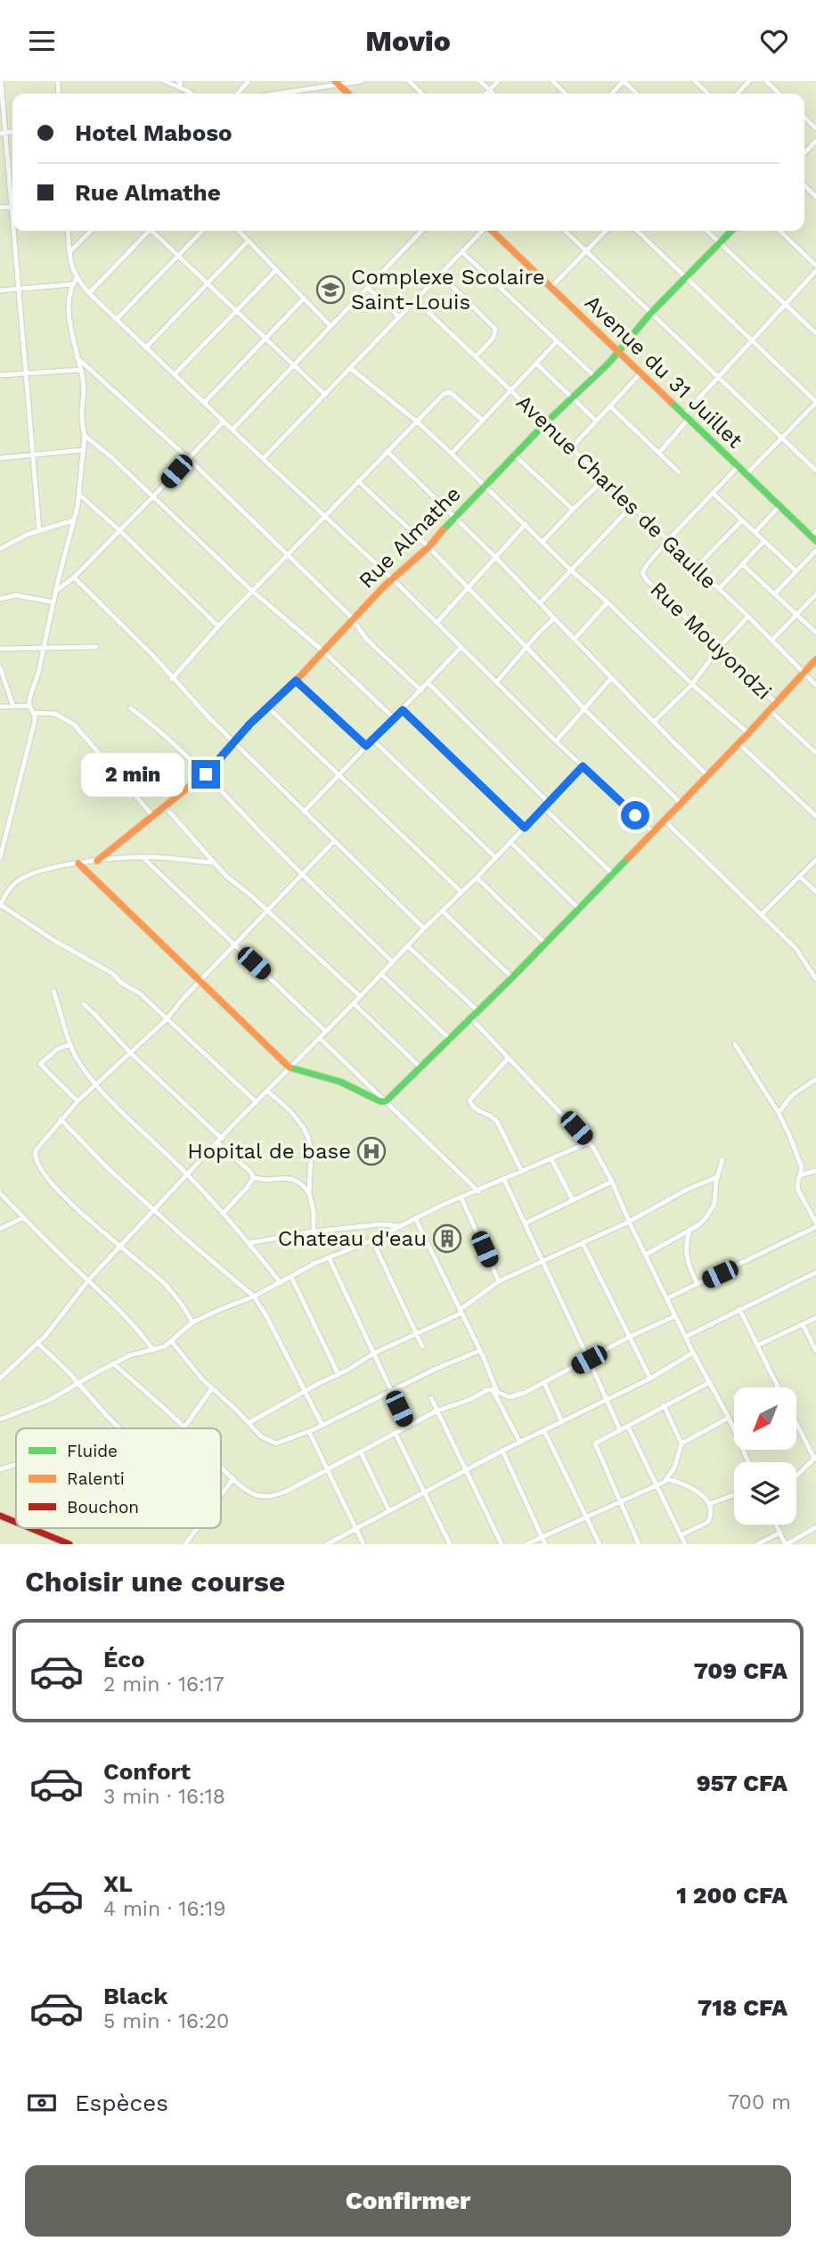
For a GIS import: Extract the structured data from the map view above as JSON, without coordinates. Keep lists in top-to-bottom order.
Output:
{
  "streets": {
    "street": [
      "Avenue du 31 Juillet",
      "Avenue Charles de Gaulle",
      "Rue Almathe",
      "Rue Mouyondzi"
    ]
  },
  "crossings": [
    ["Avenue du 31 Juillet", "Rue Almathe"],
    ["Avenue du 31 Juillet", "Rue Mouyondzi"],
    ["Avenue Charles de Gaulle", "Rue Almathe"],
    ["Avenue Charles de Gaulle", "Rue Mouyondzi"]
  ],
  "places": {
    "school or university": ["Complexe Scolaire Saint-Louis"],
    "hospital": ["Hopital de base"],
    "building": ["Chateau d'eau"]
  },
  "legend": ["Fluide", "Ralenti", "Bouchon"],
  "north": "bottom left",
  "page": {
    "header": "Movio",
    "banner": ["Hotel Maboso", "Rue Almathe"],
    "bubble": "2 min",
    "heading": "Choisir une course",
    "list": [
      {
        "name": "Éco",
        "note": "2 min · 16:17",
        "value": "709 CFA"
      },
      {
        "name": "Confort",
        "note": "3 min · 16:18",
        "value": "957 CFA"
      },
      {
        "name": "XL",
        "note": "4 min · 16:19",
        "value": "1 200 CFA"
      },
      {
        "name": "Black",
        "note": "5 min · 16:20",
        "value": "718 CFA"
      }
    ],
    "pay": ["Espèces", "700 m"],
    "buttons": "Confirmer"
  }
}
